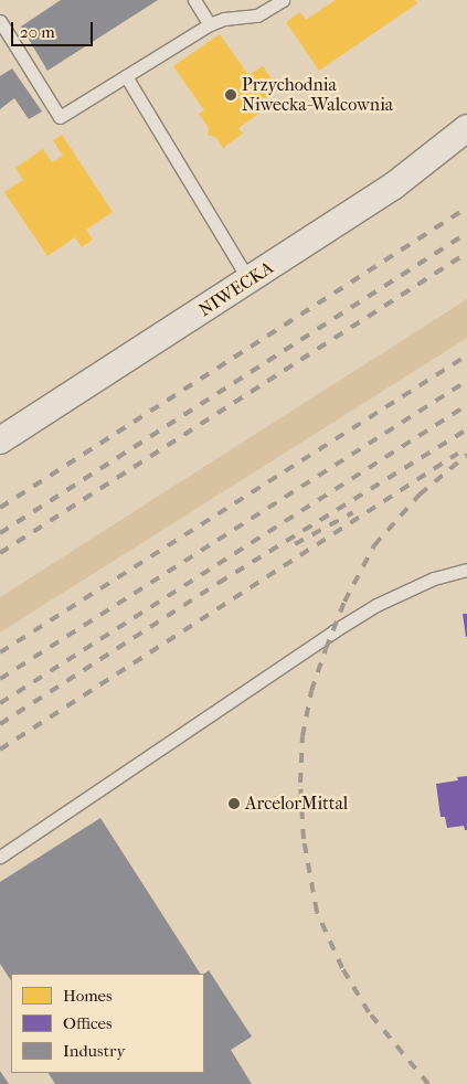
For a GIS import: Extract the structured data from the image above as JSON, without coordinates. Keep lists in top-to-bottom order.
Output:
{
  "streets": {
    "street": ["NIWECKA"]
  },
  "places": ["Przychodnia Niwecka-Walcownia", "ArcelorMittal"],
  "legend": ["Homes", "Offices", "Industry"],
  "scale_bar": "20 m"
}
